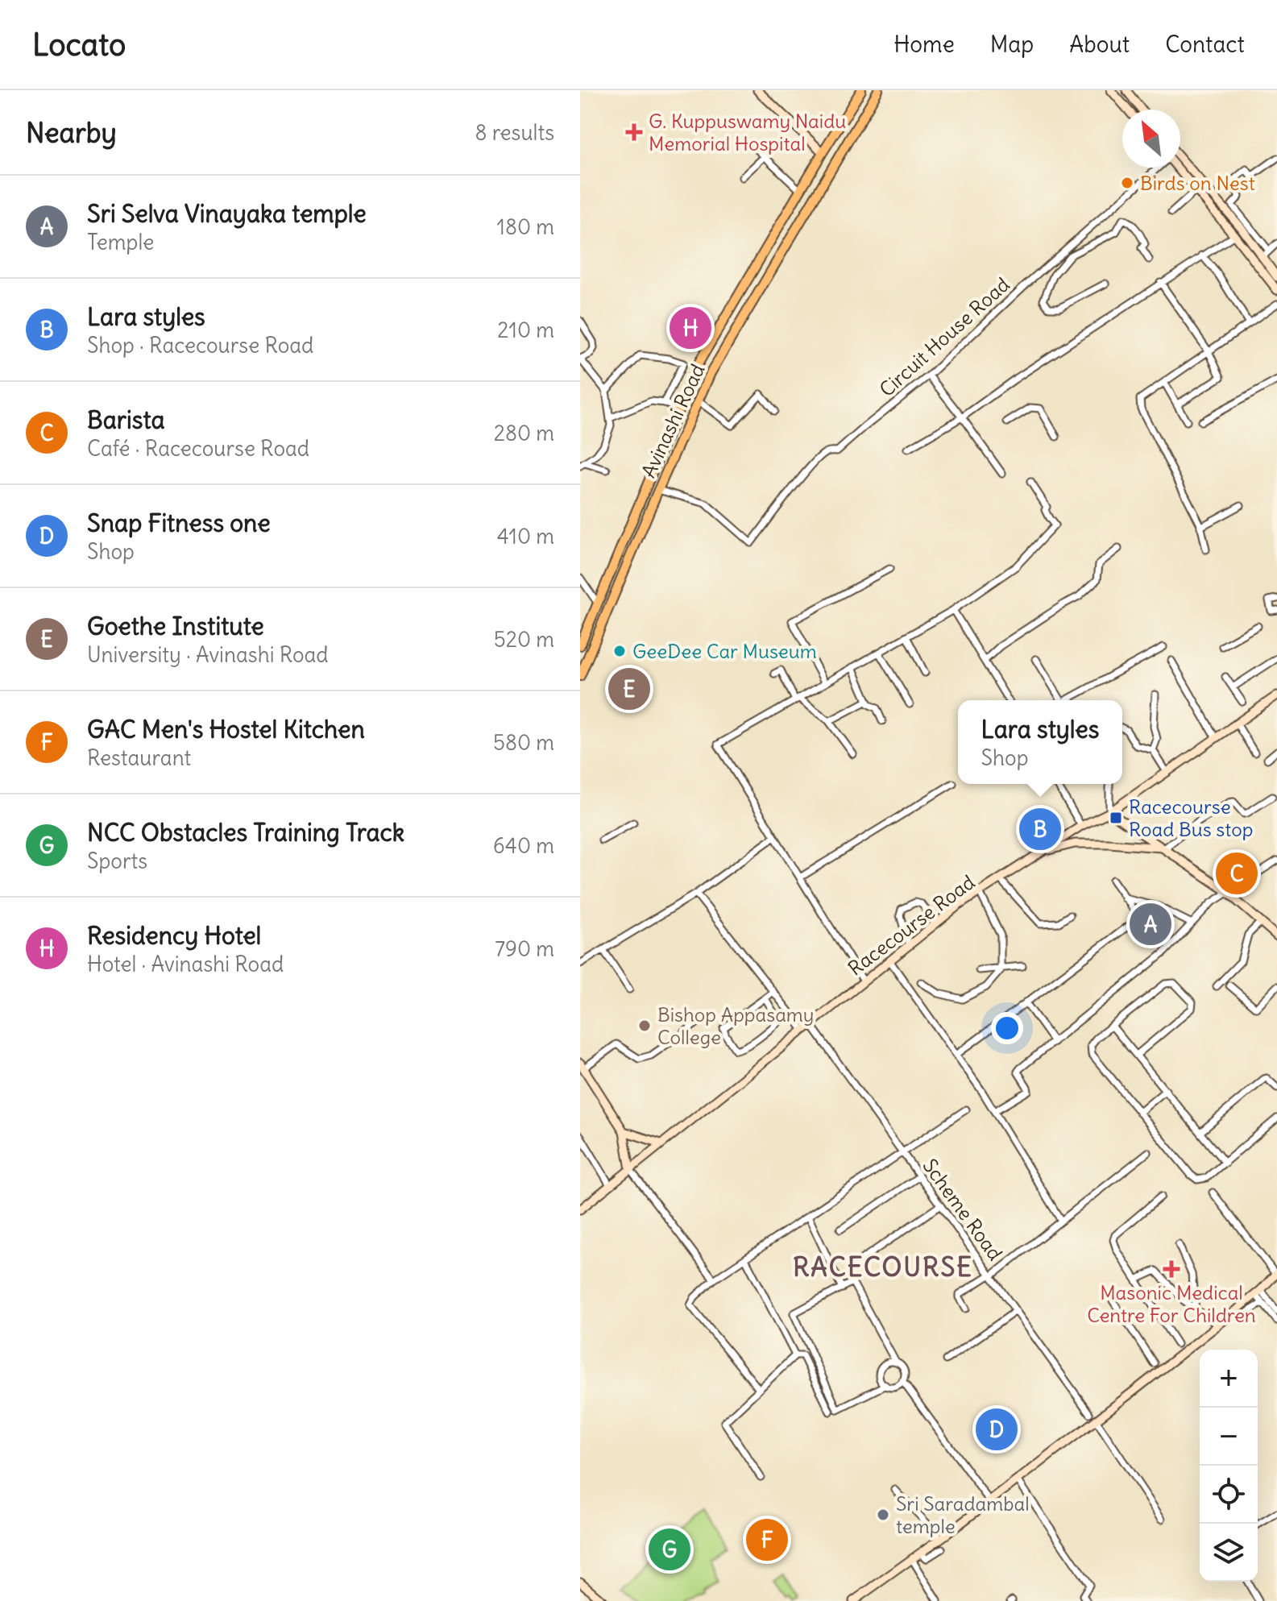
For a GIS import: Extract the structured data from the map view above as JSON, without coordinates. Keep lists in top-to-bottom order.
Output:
{
  "streets": {
    "main road": ["Avinashi Road"],
    "street": ["Circuit House Road", "Racecourse Road", "Scheme Road"]
  },
  "crossings": [
    ["Circuit House Road", "Avinashi Road"],
    ["Racecourse Road", "Scheme Road"]
  ],
  "districts": ["RACECOURSE"],
  "places": {
    "health": ["G. Kuppuswamy Naidu Memorial Hospital", "Masonic Medical Centre For Children"],
    "other": [
      "Birds on Nest",
      "GeeDee Car Museum",
      "Bishop Appasamy College",
      "Sri Saradambal temple"
    ],
    "transit": ["Racecourse Road Bus stop"]
  },
  "north": "top left",
  "page": {
    "header": "Locato",
    "nav": [
      "Home",
      "Map",
      "About",
      "Contact"
    ],
    "heading": ["Nearby", "8 results"],
    "list": [
      {
        "mark": "A",
        "name": "Sri Selva Vinayaka temple",
        "note": "Temple",
        "value": "180 m"
      },
      {
        "mark": "B",
        "name": "Lara styles",
        "note": "Shop · Racecourse Road",
        "value": "210 m"
      },
      {
        "mark": "C",
        "name": "Barista",
        "note": "Café · Racecourse Road",
        "value": "280 m"
      },
      {
        "mark": "D",
        "name": "Snap Fitness one",
        "note": "Shop",
        "value": "410 m"
      },
      {
        "mark": "E",
        "name": "Goethe Institute",
        "note": "University · Avinashi Road",
        "value": "520 m"
      },
      {
        "mark": "F",
        "name": "GAC Men's Hostel Kitchen",
        "note": "Restaurant",
        "value": "580 m"
      },
      {
        "mark": "G",
        "name": "NCC Obstacles Training Track",
        "note": "Sports",
        "value": "640 m"
      },
      {
        "mark": "H",
        "name": "Residency Hotel",
        "note": "Hotel · Avinashi Road",
        "value": "790 m"
      }
    ],
    "pins": [
      "H",
      "E",
      "B",
      "C",
      "A",
      "D",
      "F",
      "G"
    ],
    "popup": ["Lara styles", "Shop"],
    "map_buttons": ["+", "−"]
  }
}
